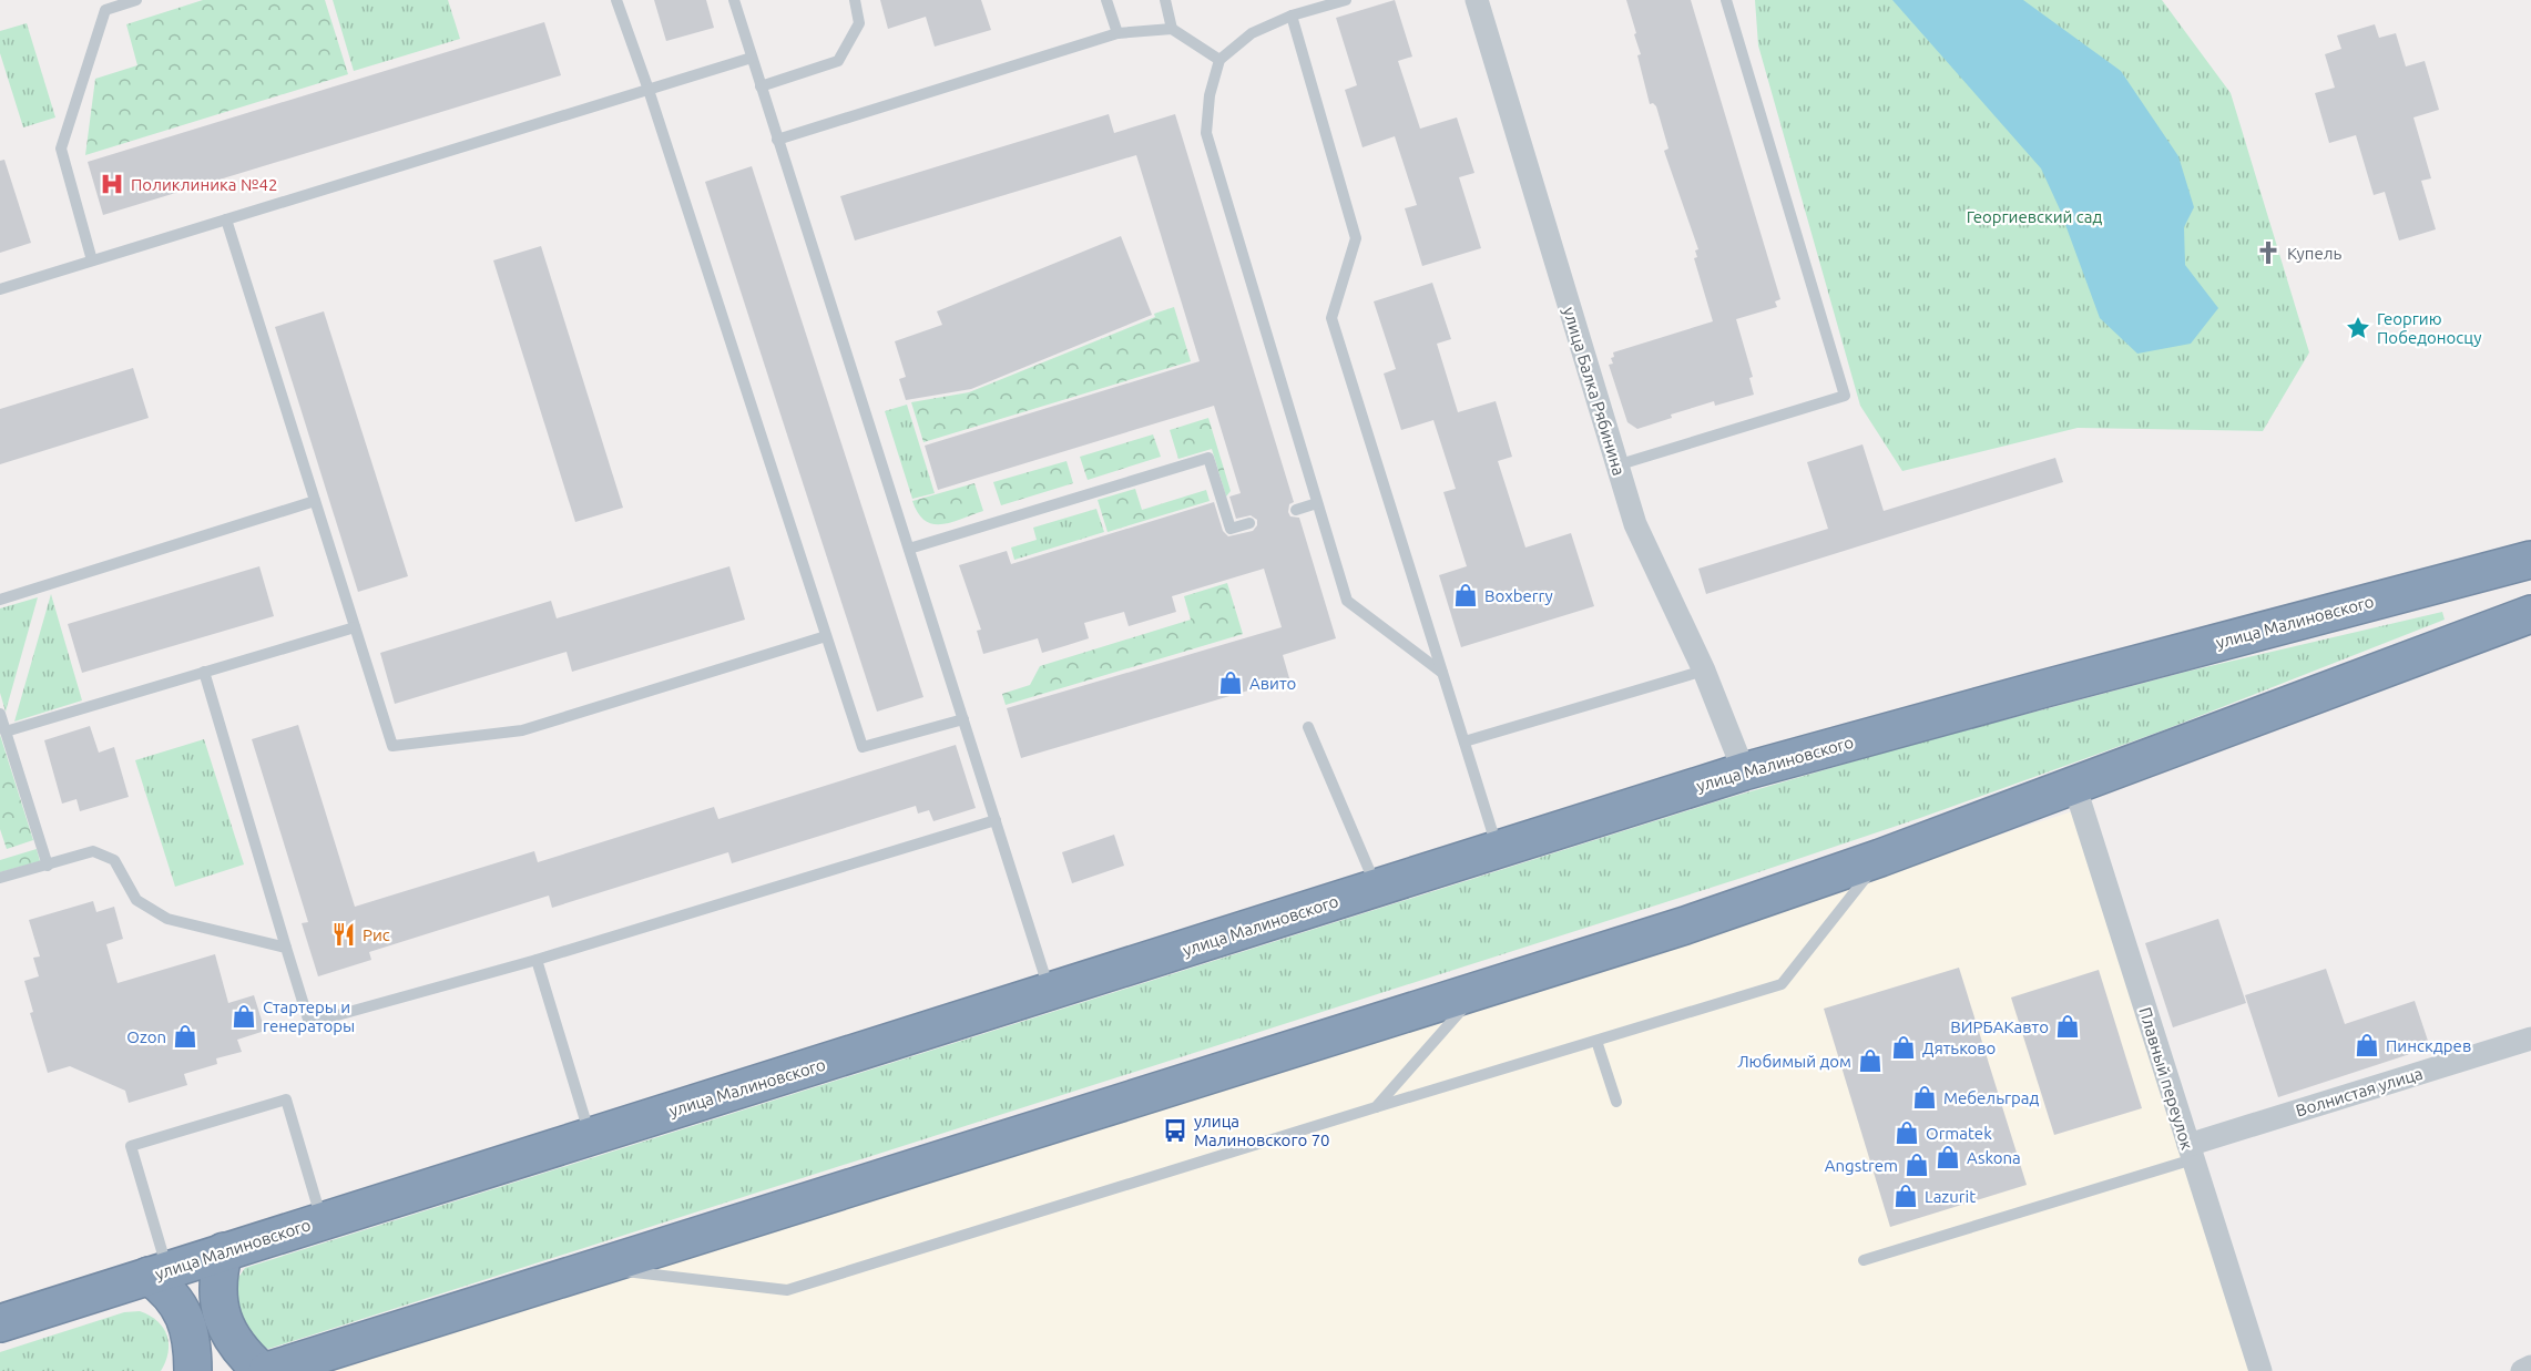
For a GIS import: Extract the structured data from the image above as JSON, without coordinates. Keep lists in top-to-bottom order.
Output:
{
  "streets": {
    "highway": ["улица Малиновского"],
    "street": ["улица Балка Рябинина", "Плавный переулок", "Волнистая улица"]
  },
  "crossings": [
    ["улица Балка Рябинина", "улица Малиновского"],
    ["Плавный переулок", "Волнистая улица"]
  ],
  "parks": ["Георгиевский сад"],
  "places": {
    "hospital": ["Поликлиника №42"],
    "church": ["Купель"],
    "place": ["Георгию Победоносцу"],
    "shop": [
      "Boxberry",
      "Авито",
      "Стартеры и генераторы",
      "ВИРБАКавто",
      "Ozon",
      "Пинскдрев",
      "Дятьково",
      "Любимый дом",
      "Мебельград",
      "Ormatek",
      "Askona",
      "Angstrem",
      "Lazurit"
    ],
    "restaurant": ["Рис"],
    "bus stop": ["улица Малиновского 70"]
  }
}
